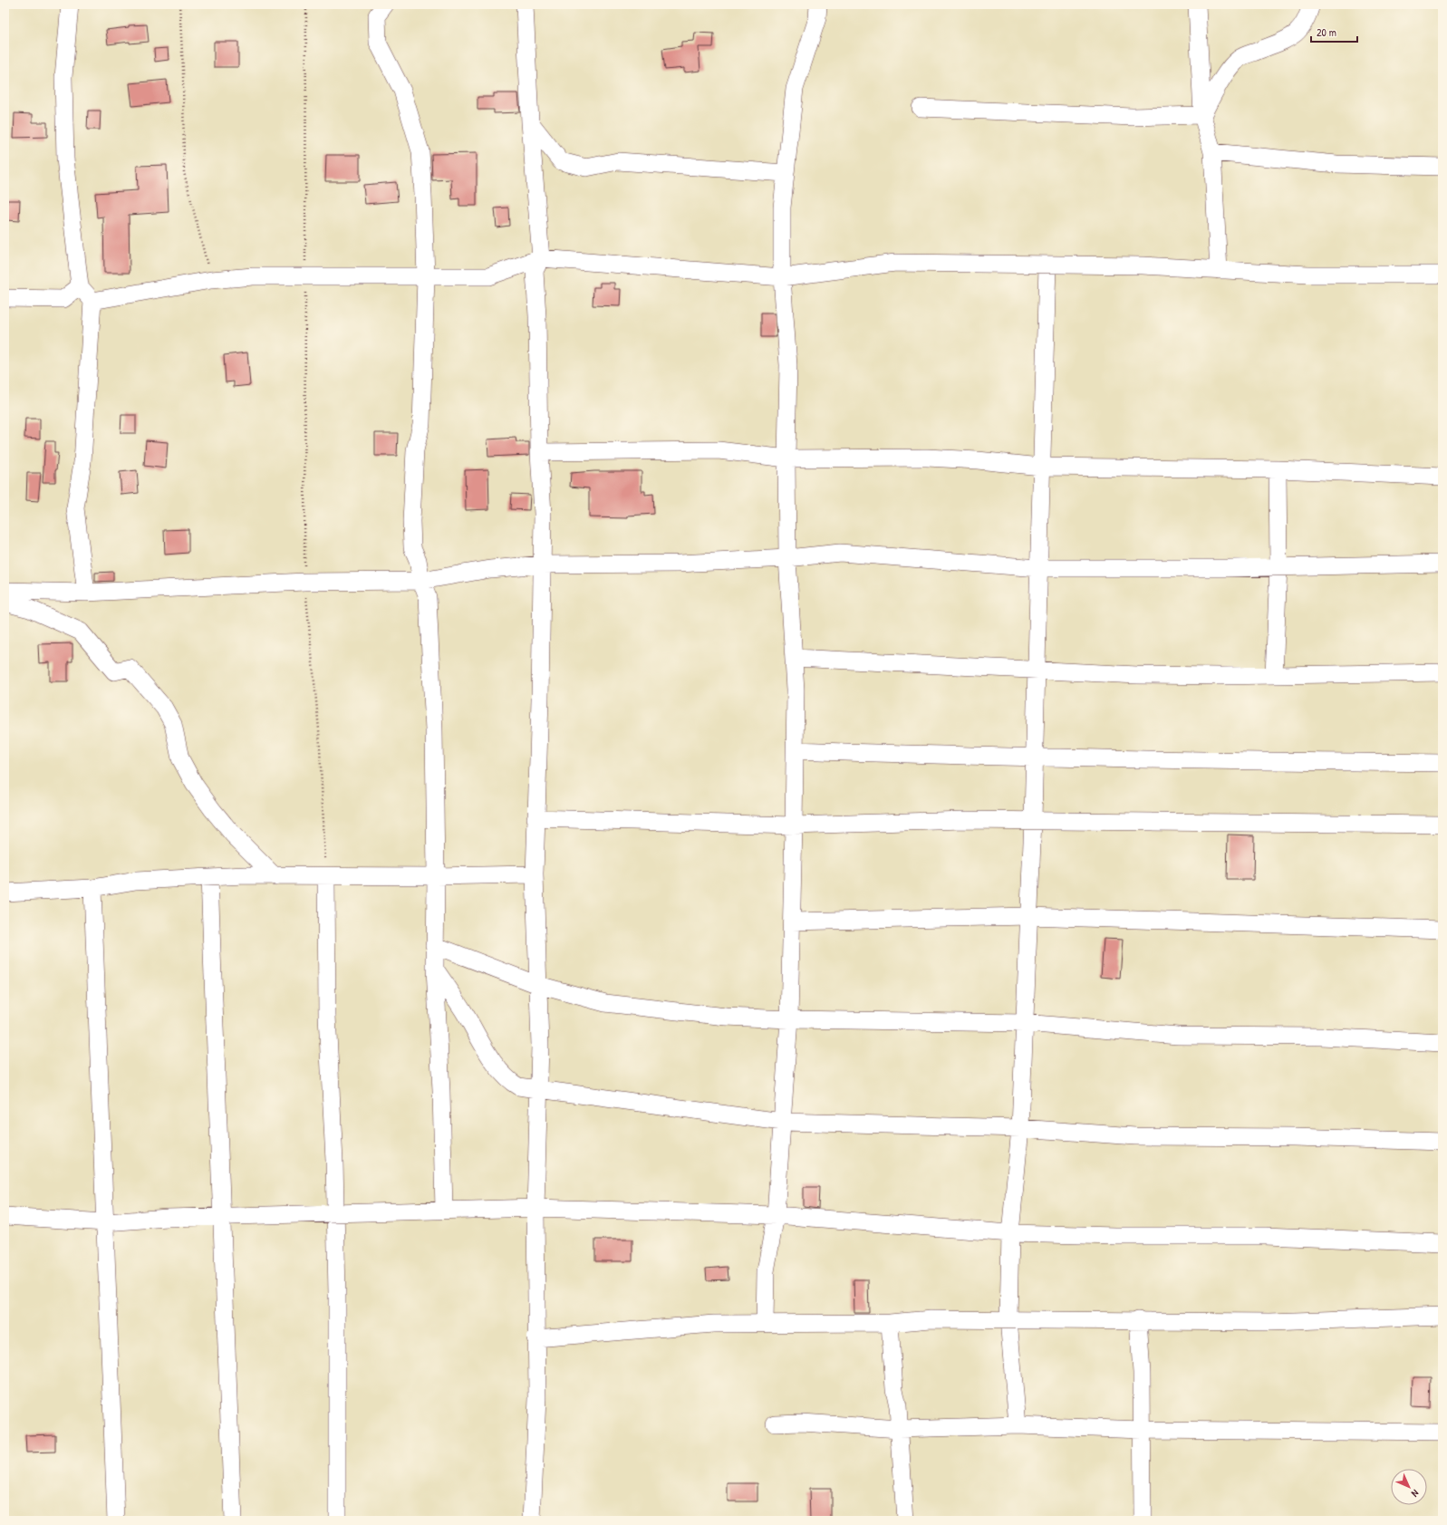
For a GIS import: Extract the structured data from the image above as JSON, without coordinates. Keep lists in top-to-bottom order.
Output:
{
  "scale_bar": "20 m",
  "north": "bottom right"
}
